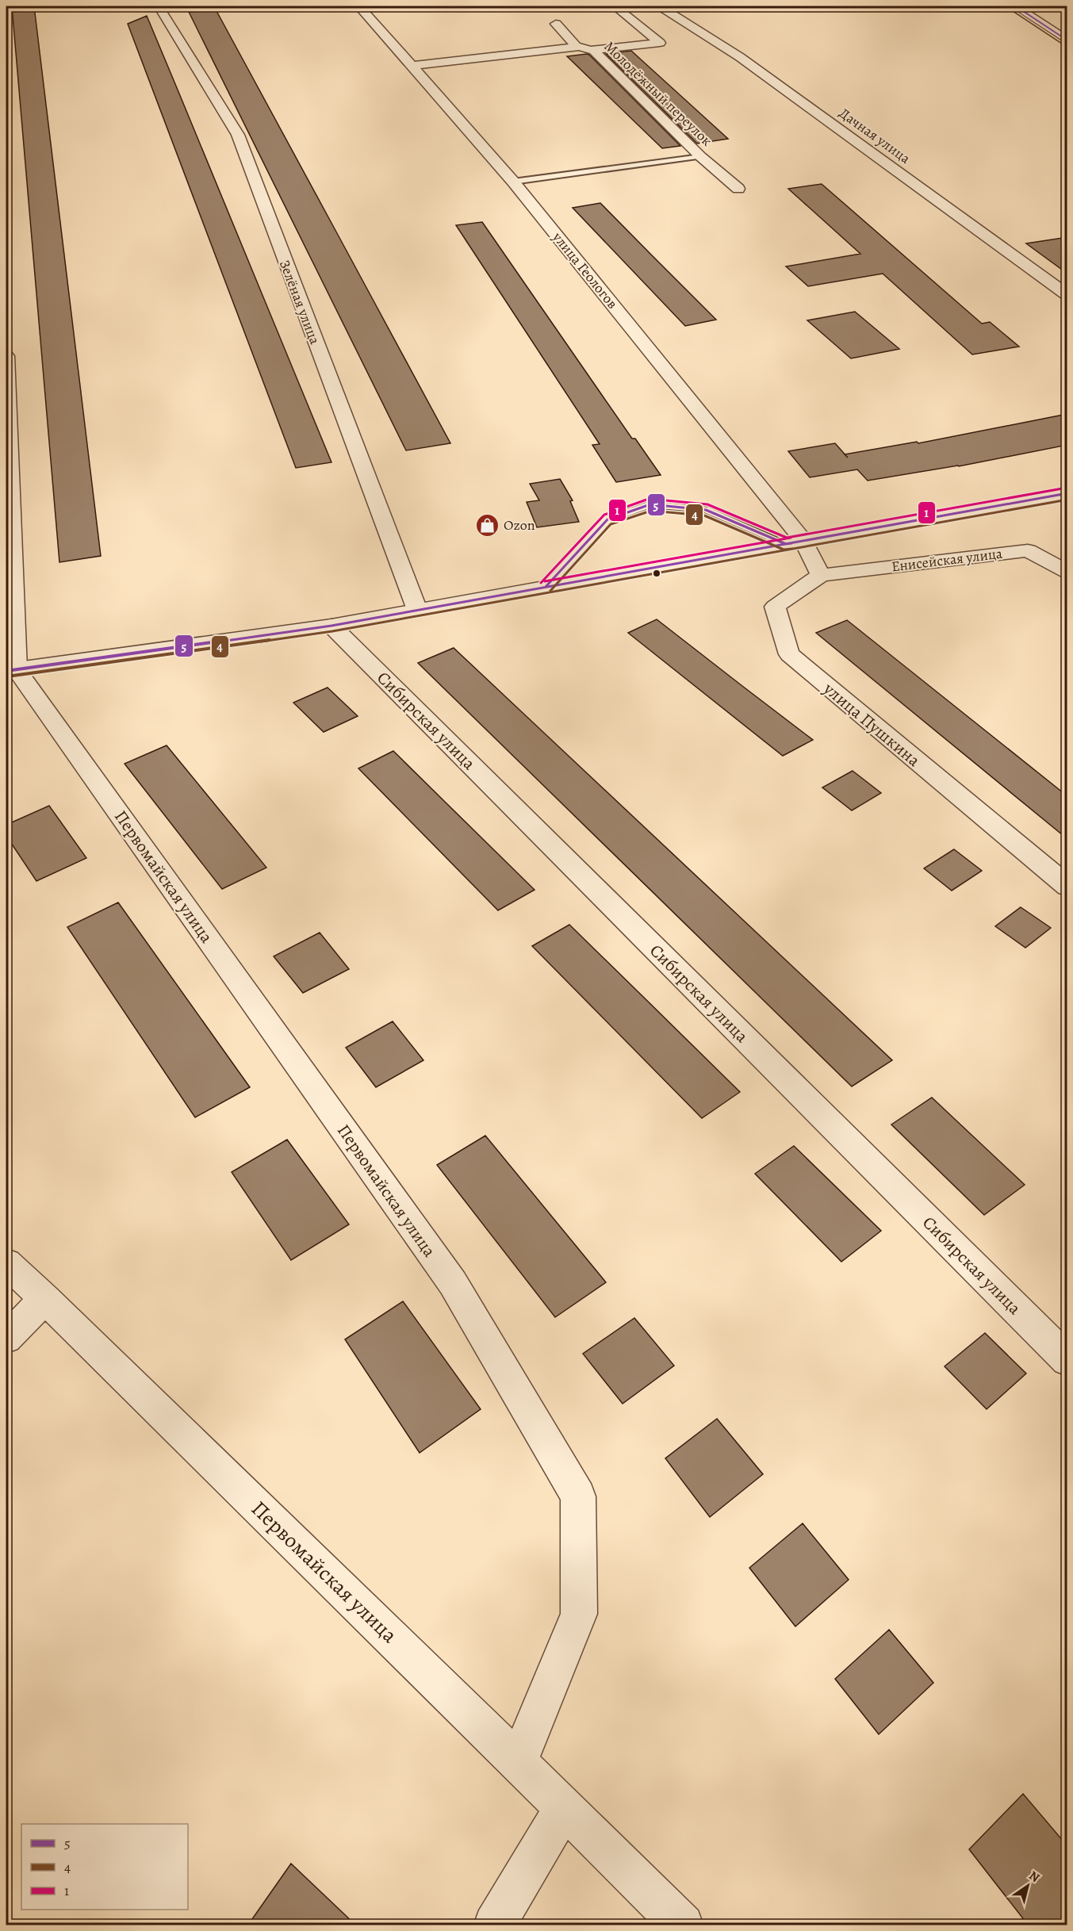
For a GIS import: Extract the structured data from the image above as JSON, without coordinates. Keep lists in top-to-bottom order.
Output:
{
  "streets": {
    "street": [
      "Молодёжный переулок",
      "Дачная улица",
      "улица Геологов",
      "Зелёная улица",
      "Енисейская улица",
      "Сибирская улица",
      "улица Пушкина",
      "Первомайская улица"
    ]
  },
  "crossings": [
    ["Енисейская улица", "улица Пушкина"]
  ],
  "places": {
    "shop": ["Ozon"]
  },
  "lines": ["transit line 5", "transit line 4", "transit line 1"],
  "legend": ["5", "4", "1"],
  "north": "top right"
}
